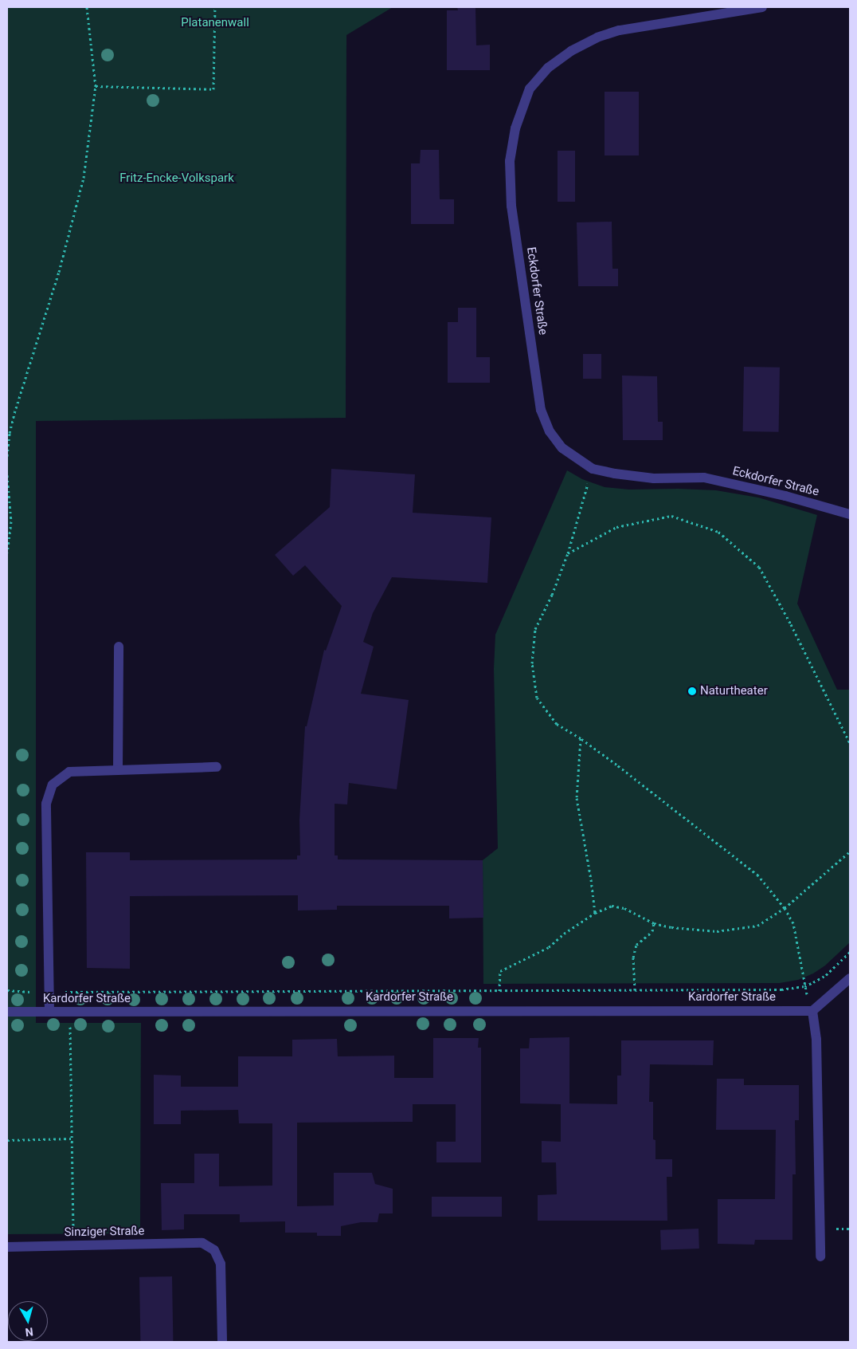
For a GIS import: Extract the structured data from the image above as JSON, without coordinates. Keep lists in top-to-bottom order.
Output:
{
  "streets": {
    "street": ["Eckdorfer Straße", "Kardorfer Straße", "Sinziger Straße"]
  },
  "parks": ["Platanenwall", "Fritz-Encke-Volkspark"],
  "places": ["Naturtheater"],
  "north": "bottom"
}
